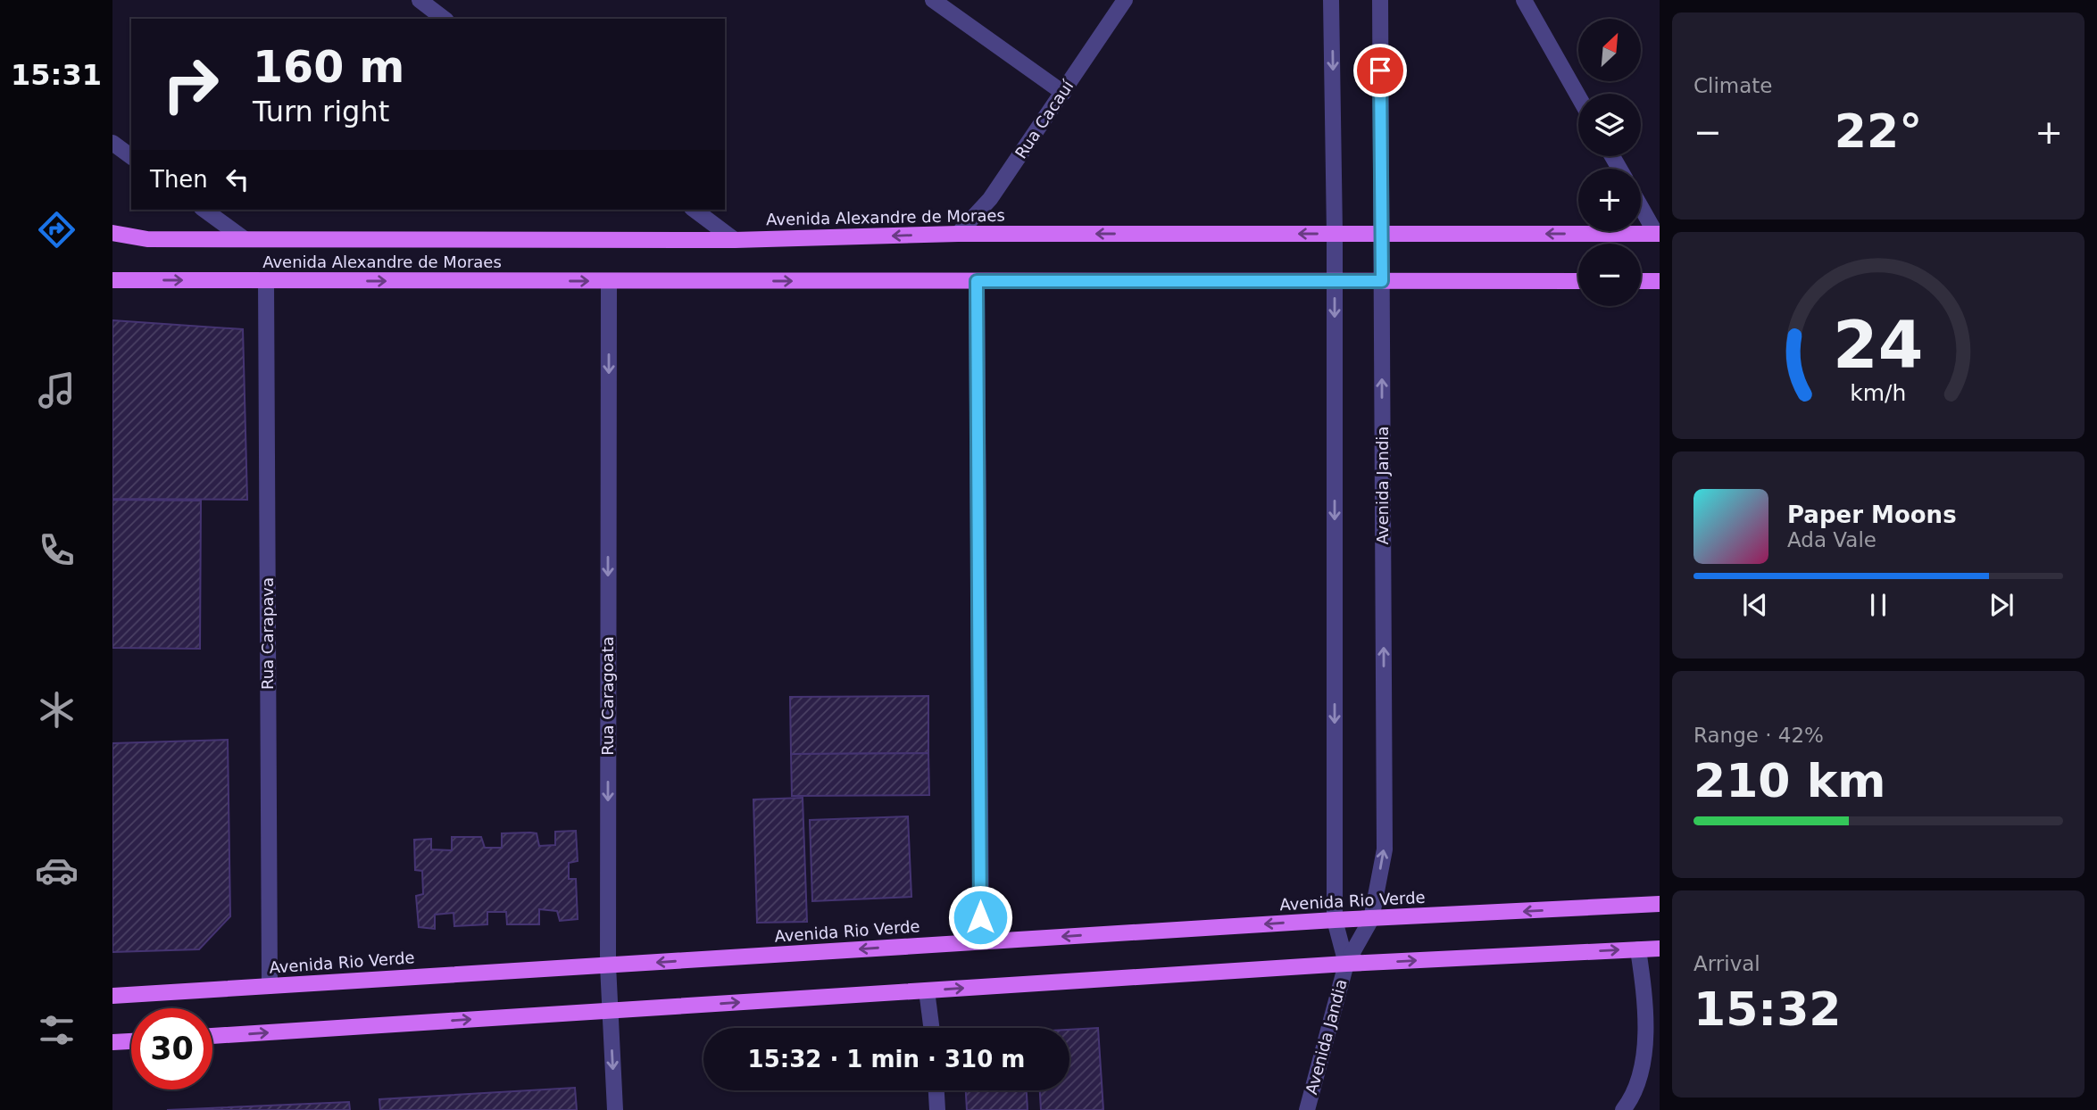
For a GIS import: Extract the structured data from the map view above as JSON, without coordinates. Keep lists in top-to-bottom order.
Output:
{
  "streets": {
    "main road": ["Avenida Alexandre de Moraes", "Avenida Rio Verde"],
    "street": [
      "Rua Cacauí",
      "Avenida Jandia",
      "Rua Carapava",
      "Rua Caragoata"
    ]
  },
  "crossings": [
    ["Rua Cacauí", "Avenida Alexandre de Moraes"],
    ["Avenida Alexandre de Moraes", "Avenida Jandia"],
    ["Avenida Alexandre de Moraes", "Rua Carapava"],
    ["Avenida Alexandre de Moraes", "Rua Caragoata"],
    ["Avenida Jandia", "Avenida Rio Verde"],
    ["Rua Carapava", "Avenida Rio Verde"],
    ["Rua Caragoata", "Avenida Rio Verde"]
  ],
  "one_way": ["Rua Caragoata"],
  "north": "top right",
  "page": {
    "tabs": "15:31",
    "tile": [
      "Climate",
      ["Range · 42%", "210 km"],
      ["Arrival", "15:32"]
    ],
    "map_buttons": ["+", "−"],
    "turn": ["160 m", "Turn right"],
    "heat": ["−", "22°", "+"],
    "then": "Then",
    "song": ["Paper Moons", "Ada Vale"],
    "limit": "30",
    "trip": "15:32 · 1 min · 310 m",
    "gauge": ["24", "km/h"]
  }
}
